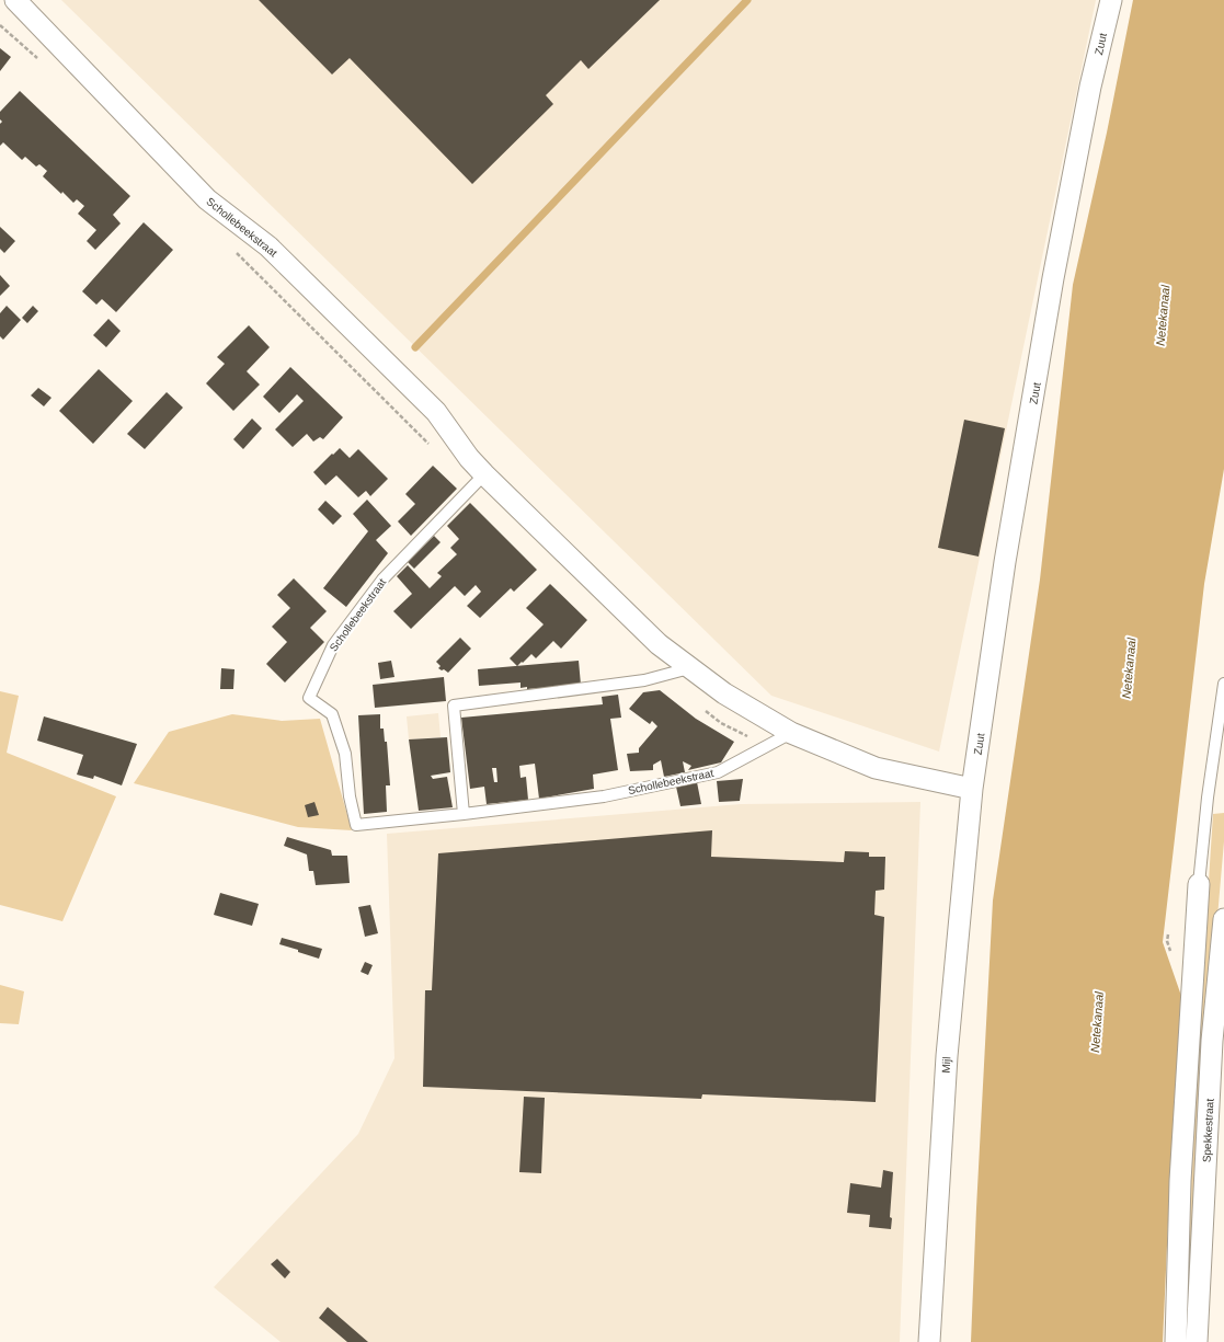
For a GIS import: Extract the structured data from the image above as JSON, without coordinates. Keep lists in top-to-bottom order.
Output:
{
  "streets": {
    "street": [
      "Zuut",
      "Schollebeekstraat",
      "Mijl",
      "Spekkestraat"
    ]
  },
  "crossings": [
    ["Zuut", "Schollebeekstraat"],
    ["Zuut", "Mijl"],
    ["Schollebeekstraat", "Mijl"]
  ],
  "water": ["Netekanaal"]
}
